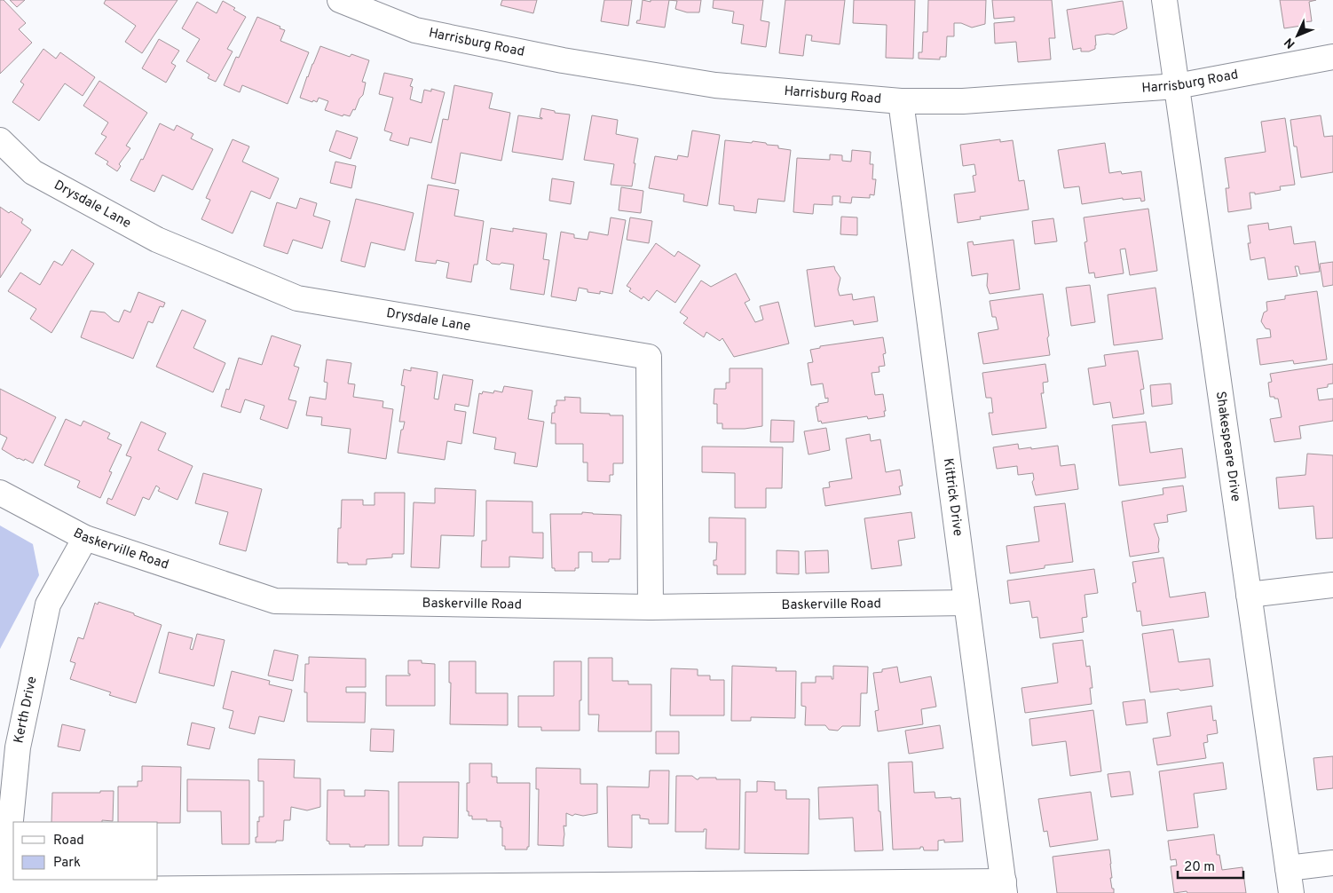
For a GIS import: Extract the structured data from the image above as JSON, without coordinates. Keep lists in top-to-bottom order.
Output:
{
  "streets": {
    "street": [
      "Harrisburg Road",
      "Drysdale Lane",
      "Shakespeare Drive",
      "Kittrick Drive",
      "Baskerville Road",
      "Kerth Drive"
    ]
  },
  "crossings": [
    ["Harrisburg Road", "Shakespeare Drive"],
    ["Harrisburg Road", "Kittrick Drive"],
    ["Drysdale Lane", "Baskerville Road"],
    ["Kittrick Drive", "Baskerville Road"],
    ["Baskerville Road", "Kerth Drive"]
  ],
  "legend": ["Road", "Park"],
  "scale_bar": "20 m",
  "north": "bottom left"
}
